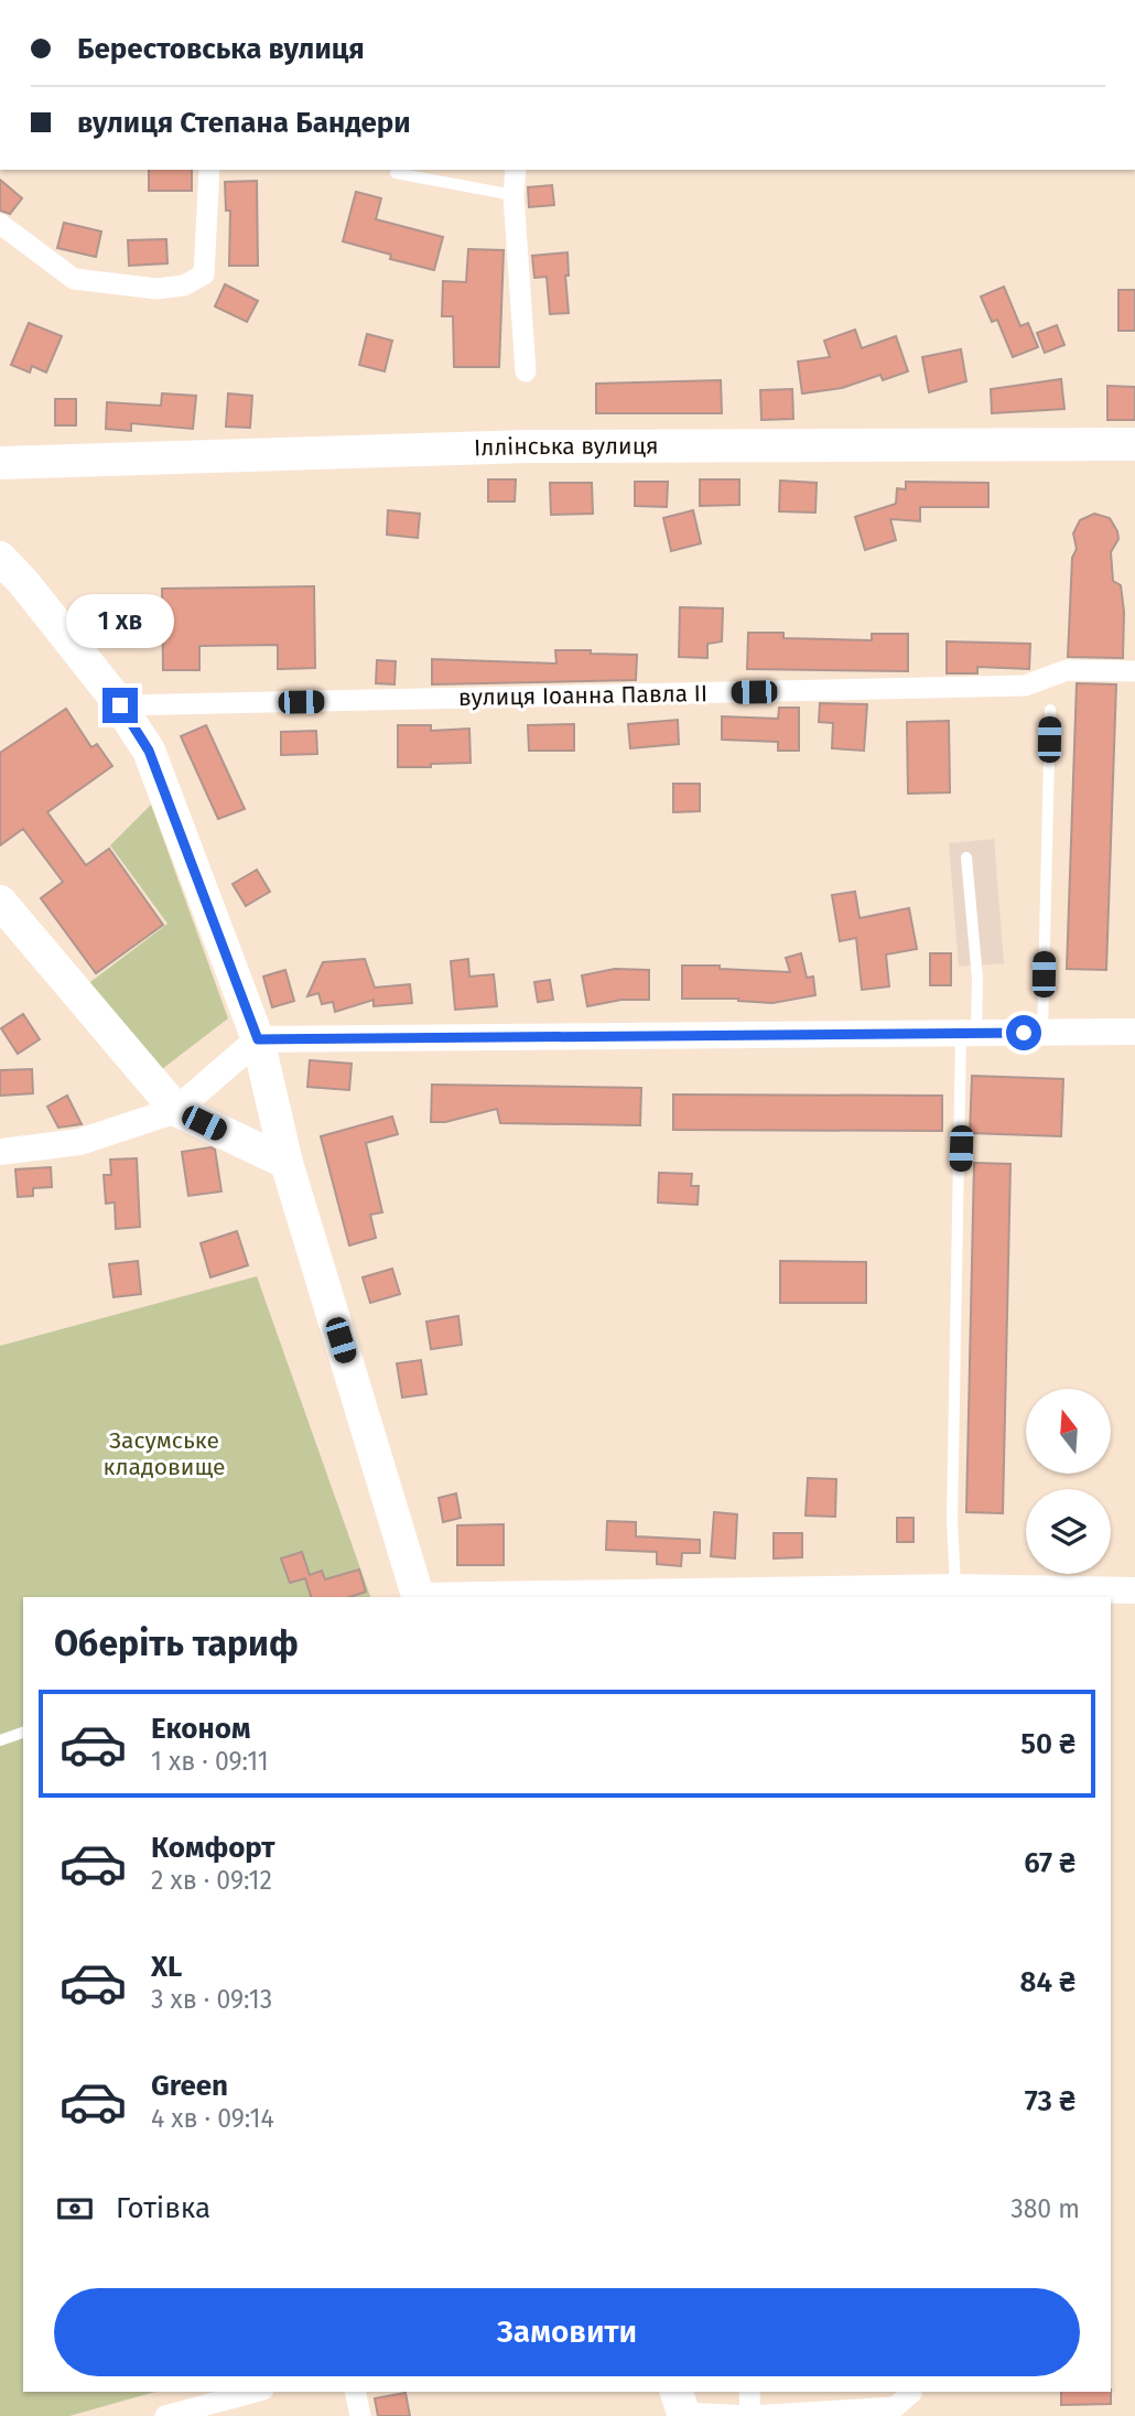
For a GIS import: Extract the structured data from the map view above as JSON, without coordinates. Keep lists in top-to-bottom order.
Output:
{
  "streets": {
    "main road": ["Іллінська вулиця"],
    "street": ["вулиця Іоанна Павла II"]
  },
  "parks": ["Засумське кладовище"],
  "north": "top",
  "page": {
    "banner": ["Берестовська вулиця", "вулиця Степана Бандери"],
    "bubble": "1 хв",
    "heading": "Оберіть тариф",
    "list": [
      {
        "name": "Економ",
        "note": "1 хв · 09:11",
        "value": "50 ₴"
      },
      {
        "name": "Комфорт",
        "note": "2 хв · 09:12",
        "value": "67 ₴"
      },
      {
        "name": "XL",
        "note": "3 хв · 09:13",
        "value": "84 ₴"
      },
      {
        "name": "Green",
        "note": "4 хв · 09:14",
        "value": "73 ₴"
      }
    ],
    "pay": ["Готівка", "380 m"],
    "buttons": "Замовити"
  }
}
